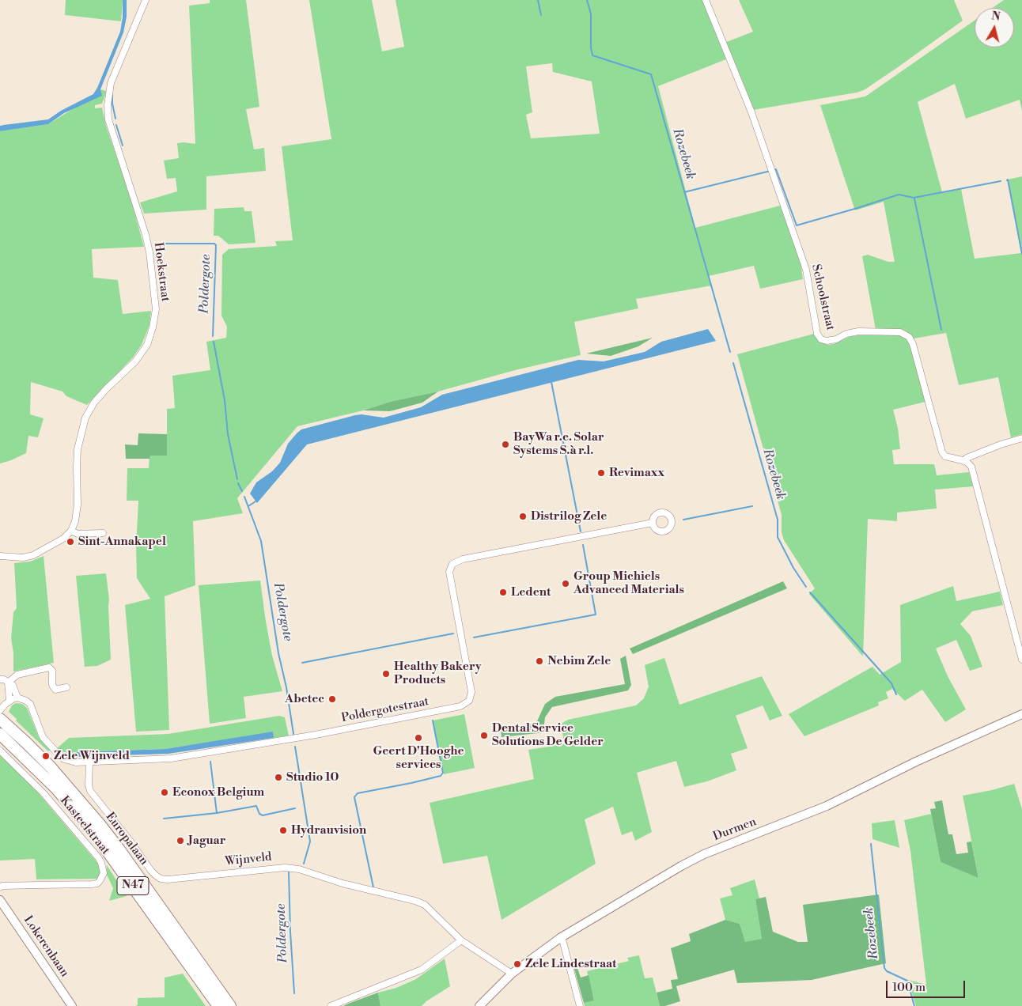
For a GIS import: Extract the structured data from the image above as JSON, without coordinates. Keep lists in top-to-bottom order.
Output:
{
  "streets": {
    "highway": ["Europalaan", "N47"],
    "street": [
      "Hoekstraat",
      "Schoolstraat",
      "Poldergotestraat",
      "Kasteelstraat",
      "Durmen",
      "Wijnveld",
      "Lokerenbaan"
    ]
  },
  "crossings": [
    ["Poldergotestraat", "Wijnveld"],
    ["Durmen", "Wijnveld"]
  ],
  "water": ["Rozebeek", "Poldergote"],
  "places": [
    "BayWa r.e. Solar Systems S.à r.l.",
    "Revimaxx",
    "Distrilog Zele",
    "Sint-Annakapel",
    "Group Michiels Advanced Materials",
    "Ledent",
    "Nebim Zele",
    "Healthy Bakery Products",
    "Abetec",
    "Dental Service Solutions De Gelder",
    "Geert D'Hooghe services",
    "Zele Wijnveld",
    "Studio 10",
    "Econox Belgium",
    "Hydrauvision",
    "Jaguar",
    "Zele Lindestraat"
  ],
  "scale_bar": "100 m",
  "north": "top"
}
